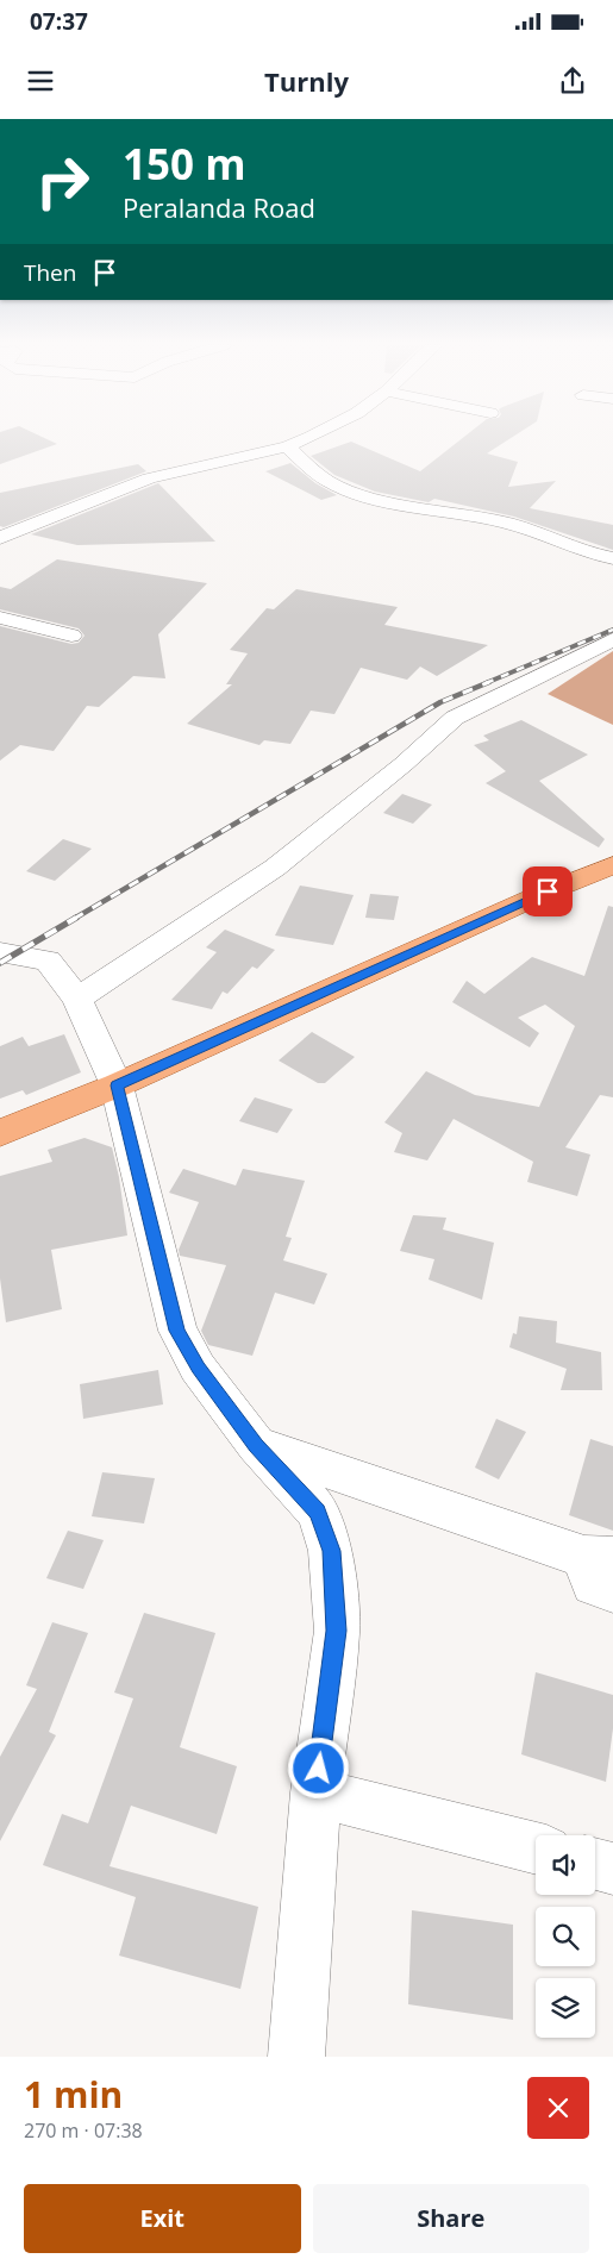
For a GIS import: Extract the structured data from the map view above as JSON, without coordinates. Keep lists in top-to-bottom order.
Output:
{
  "page": {
    "status": "07:37",
    "header": "Turnly",
    "turn": ["150 m", "Peralanda Road"],
    "then": "Then",
    "heading": ["1 min", "270 m · 07:38"],
    "buttons": ["Exit", "Share"]
  }
}
